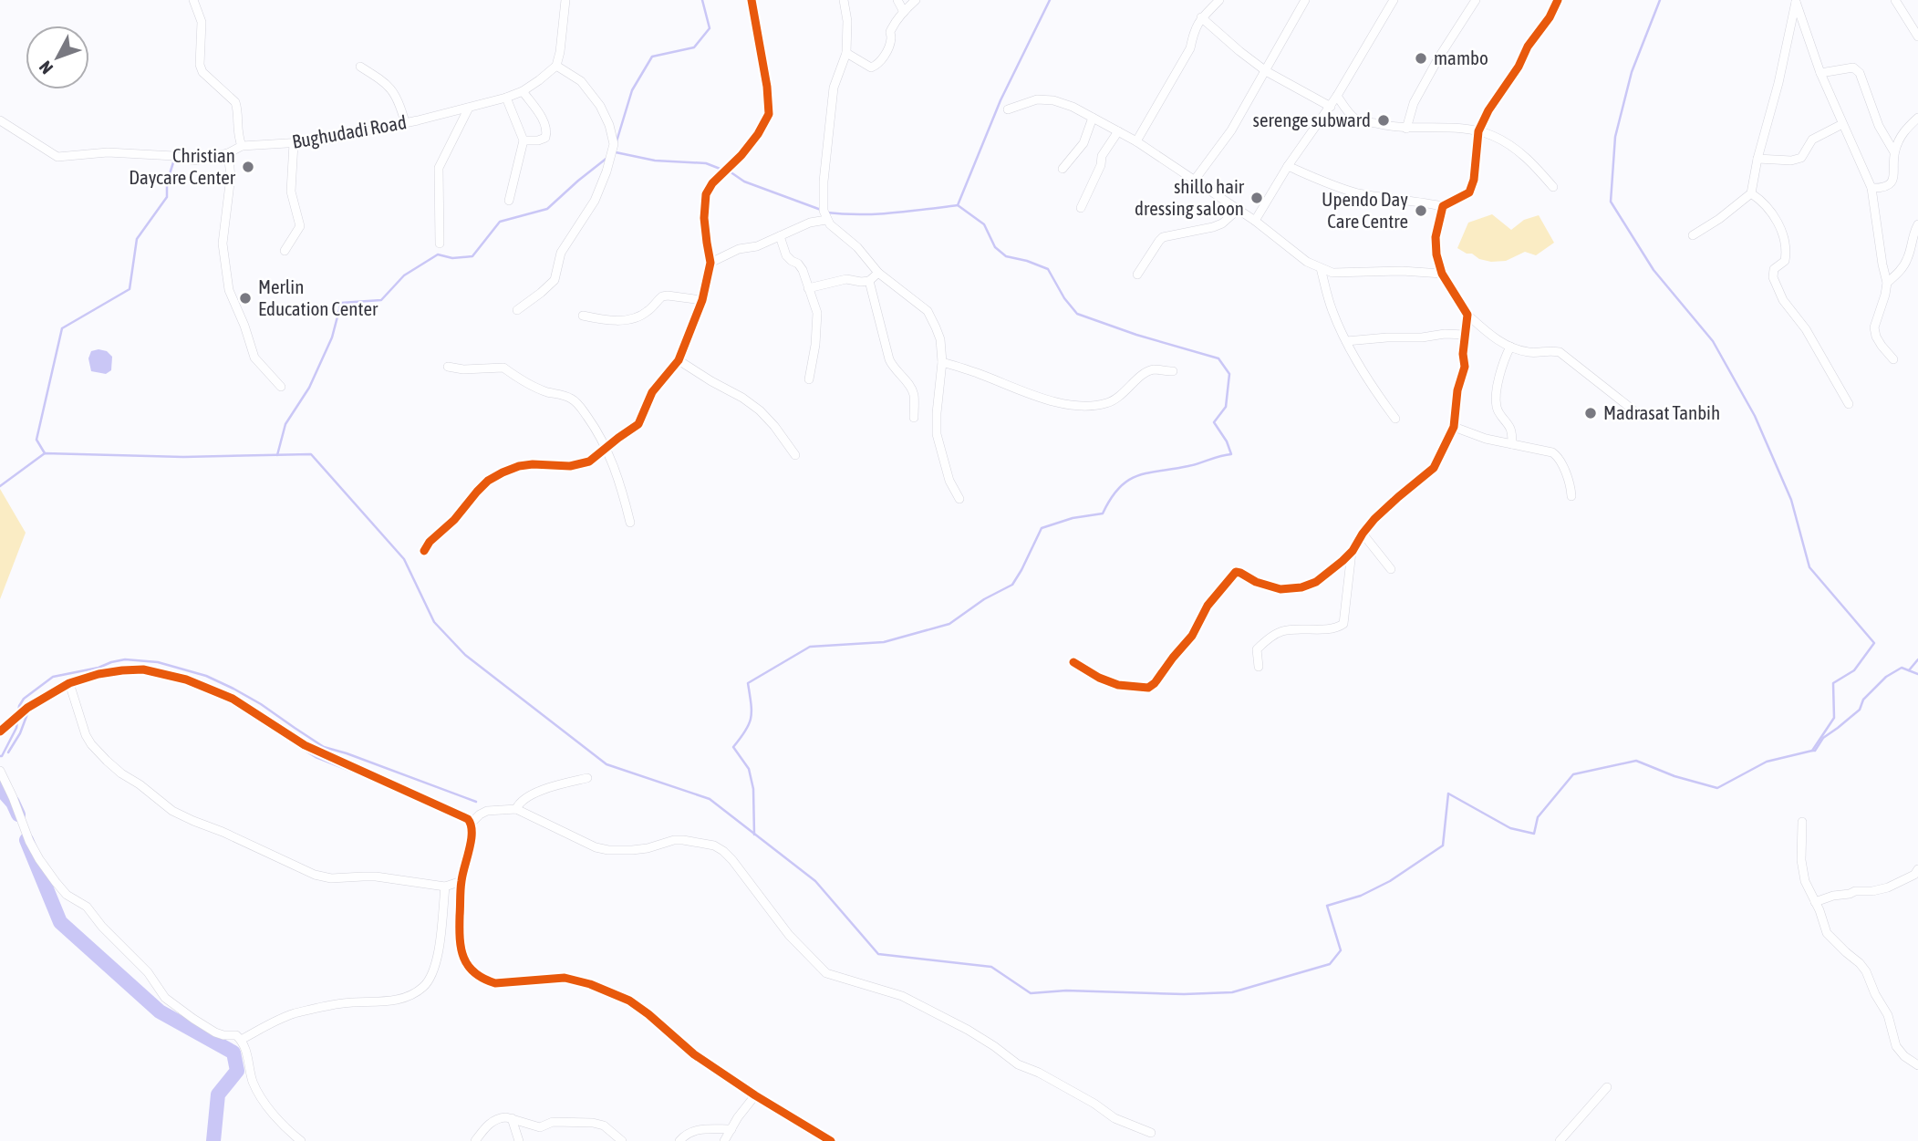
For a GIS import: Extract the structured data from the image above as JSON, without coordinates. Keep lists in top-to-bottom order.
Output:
{
  "streets": {
    "street": ["Bughudadi Road"]
  },
  "places": [
    "mambo",
    "serenge subward",
    "Christian Daycare Center",
    "shillo hair dressing saloon",
    "Upendo Day Care Centre",
    "Merlin Education Center",
    "Madrasat Tanbih"
  ],
  "north": "bottom left"
}
